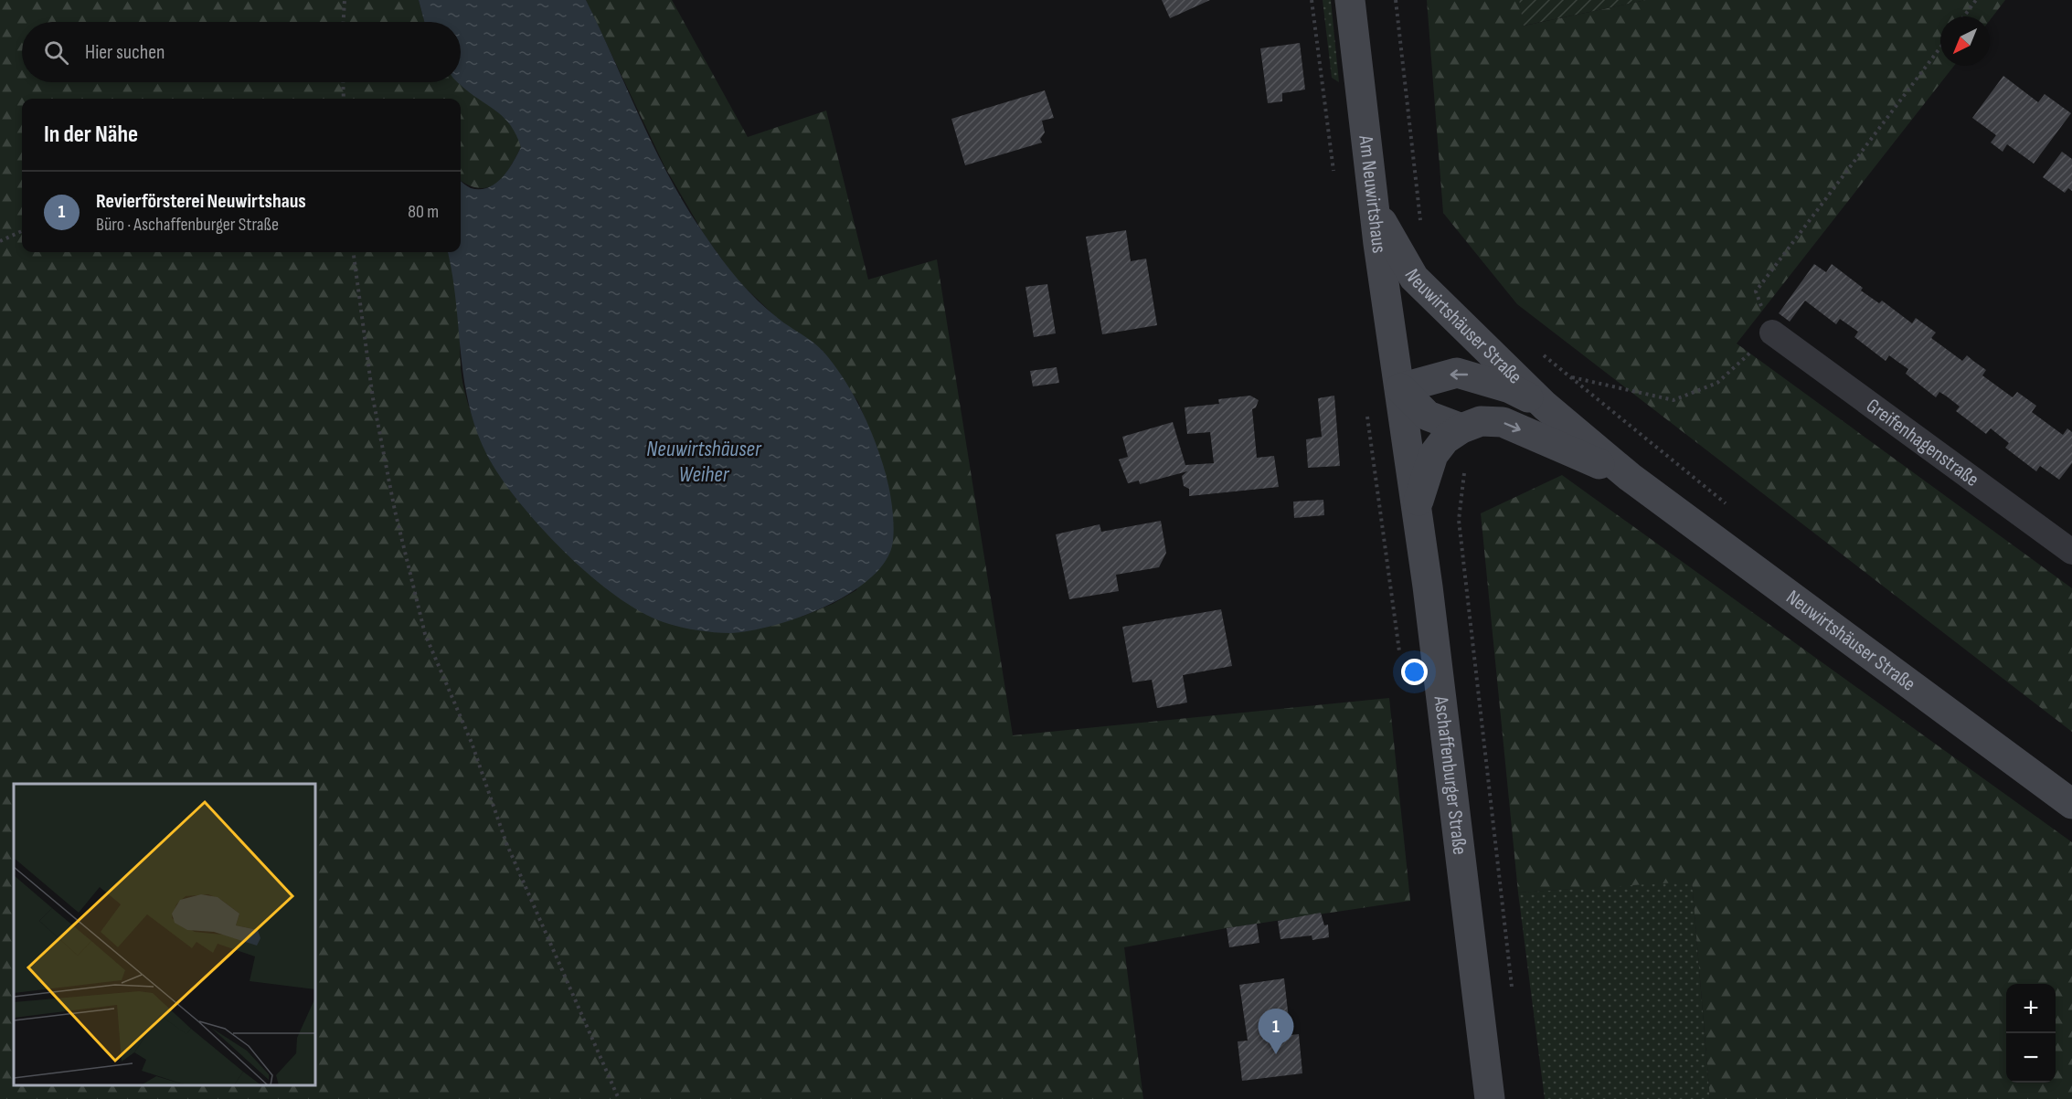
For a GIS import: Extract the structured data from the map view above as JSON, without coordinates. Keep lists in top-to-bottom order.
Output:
{
  "streets": {
    "main road": ["Am Neuwirtshaus", "Neuwirtshäuser Straße", "Aschaffenburger Straße"],
    "street": ["Greifenhagenstraße"]
  },
  "crossings": [
    ["Am Neuwirtshaus", "Neuwirtshäuser Straße"],
    ["Am Neuwirtshaus", "Aschaffenburger Straße"],
    ["Neuwirtshäuser Straße", "Aschaffenburger Straße"]
  ],
  "water": ["Neuwirtshäuser Weiher"],
  "north": "bottom left",
  "page": {
    "search": "Hier suchen",
    "heading": "In der Nähe",
    "list": [
      {
        "mark": "1",
        "name": "Revierförsterei Neuwirtshaus",
        "note": "Büro · Aschaffenburger Straße",
        "value": "80 m"
      }
    ],
    "map_buttons": ["+", "−"],
    "pins": "1"
  }
}
